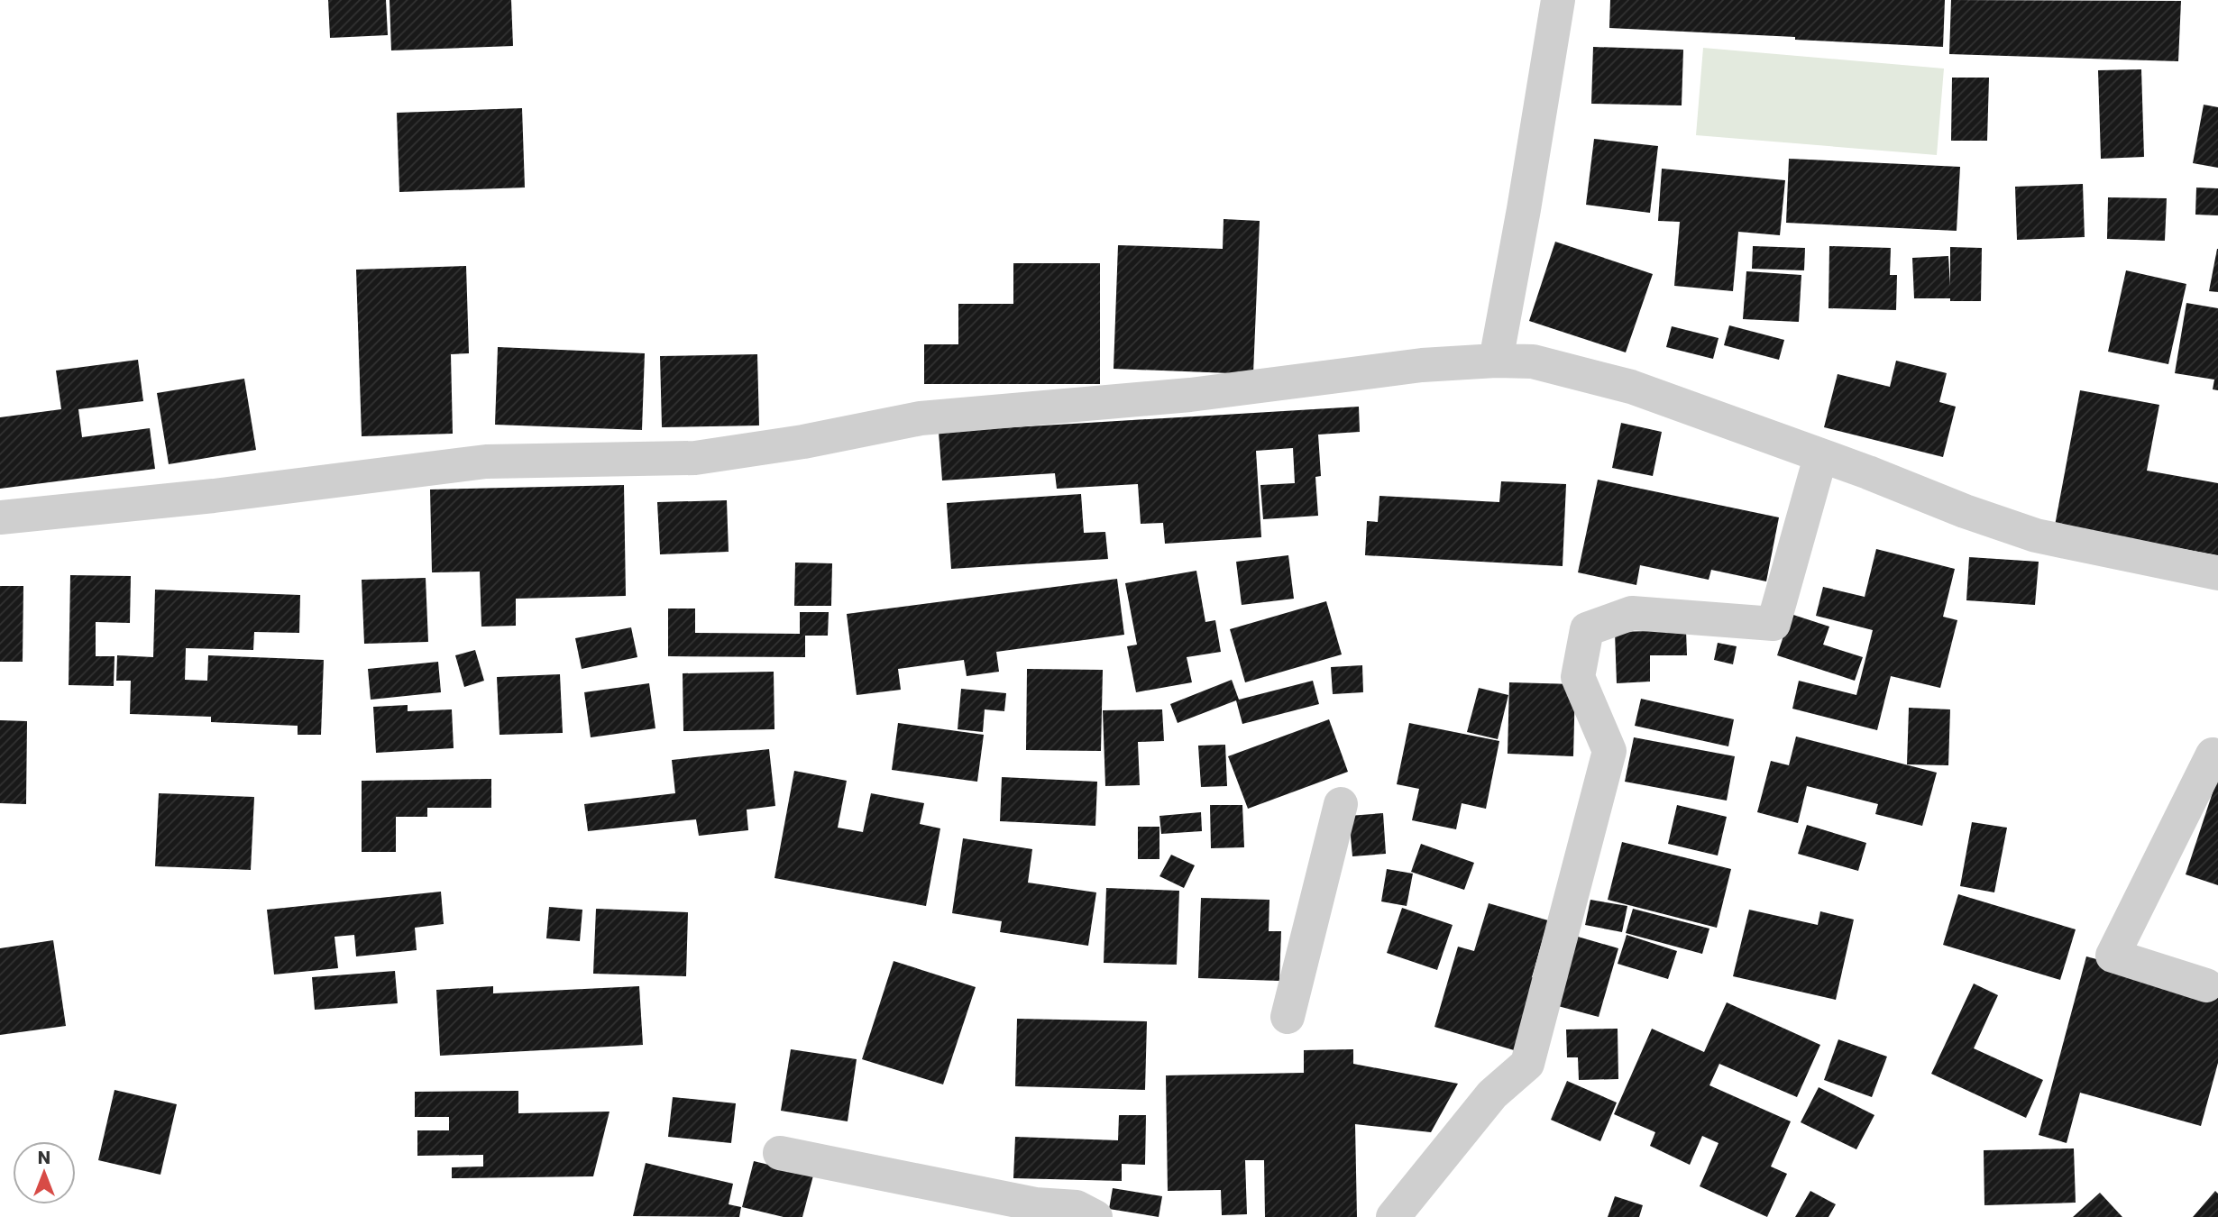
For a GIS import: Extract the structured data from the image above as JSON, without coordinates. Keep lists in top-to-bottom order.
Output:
{
  "north": "top"
}
